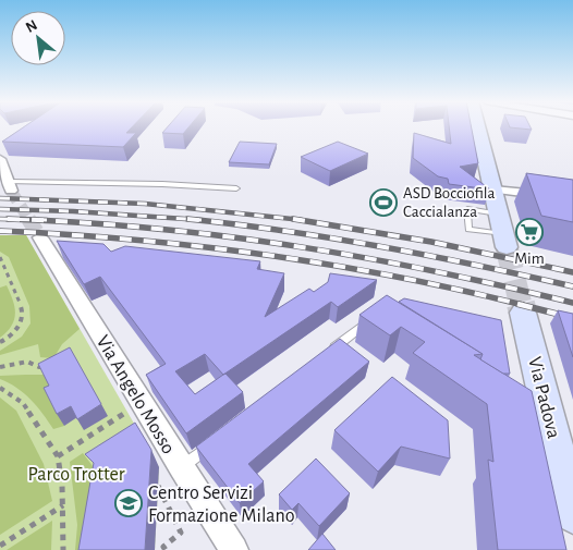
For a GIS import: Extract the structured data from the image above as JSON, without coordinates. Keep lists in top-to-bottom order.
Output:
{
  "streets": {
    "street": ["Via Angelo Mosso", "Via Padova"]
  },
  "parks": ["Parco Trotter"],
  "places": {
    "sports": ["ASD Bocciofila Caccialanza"],
    "supermarket": ["Mim"],
    "school or university": ["Centro Servizi Formazione Milano"]
  },
  "north": "top left"
}
